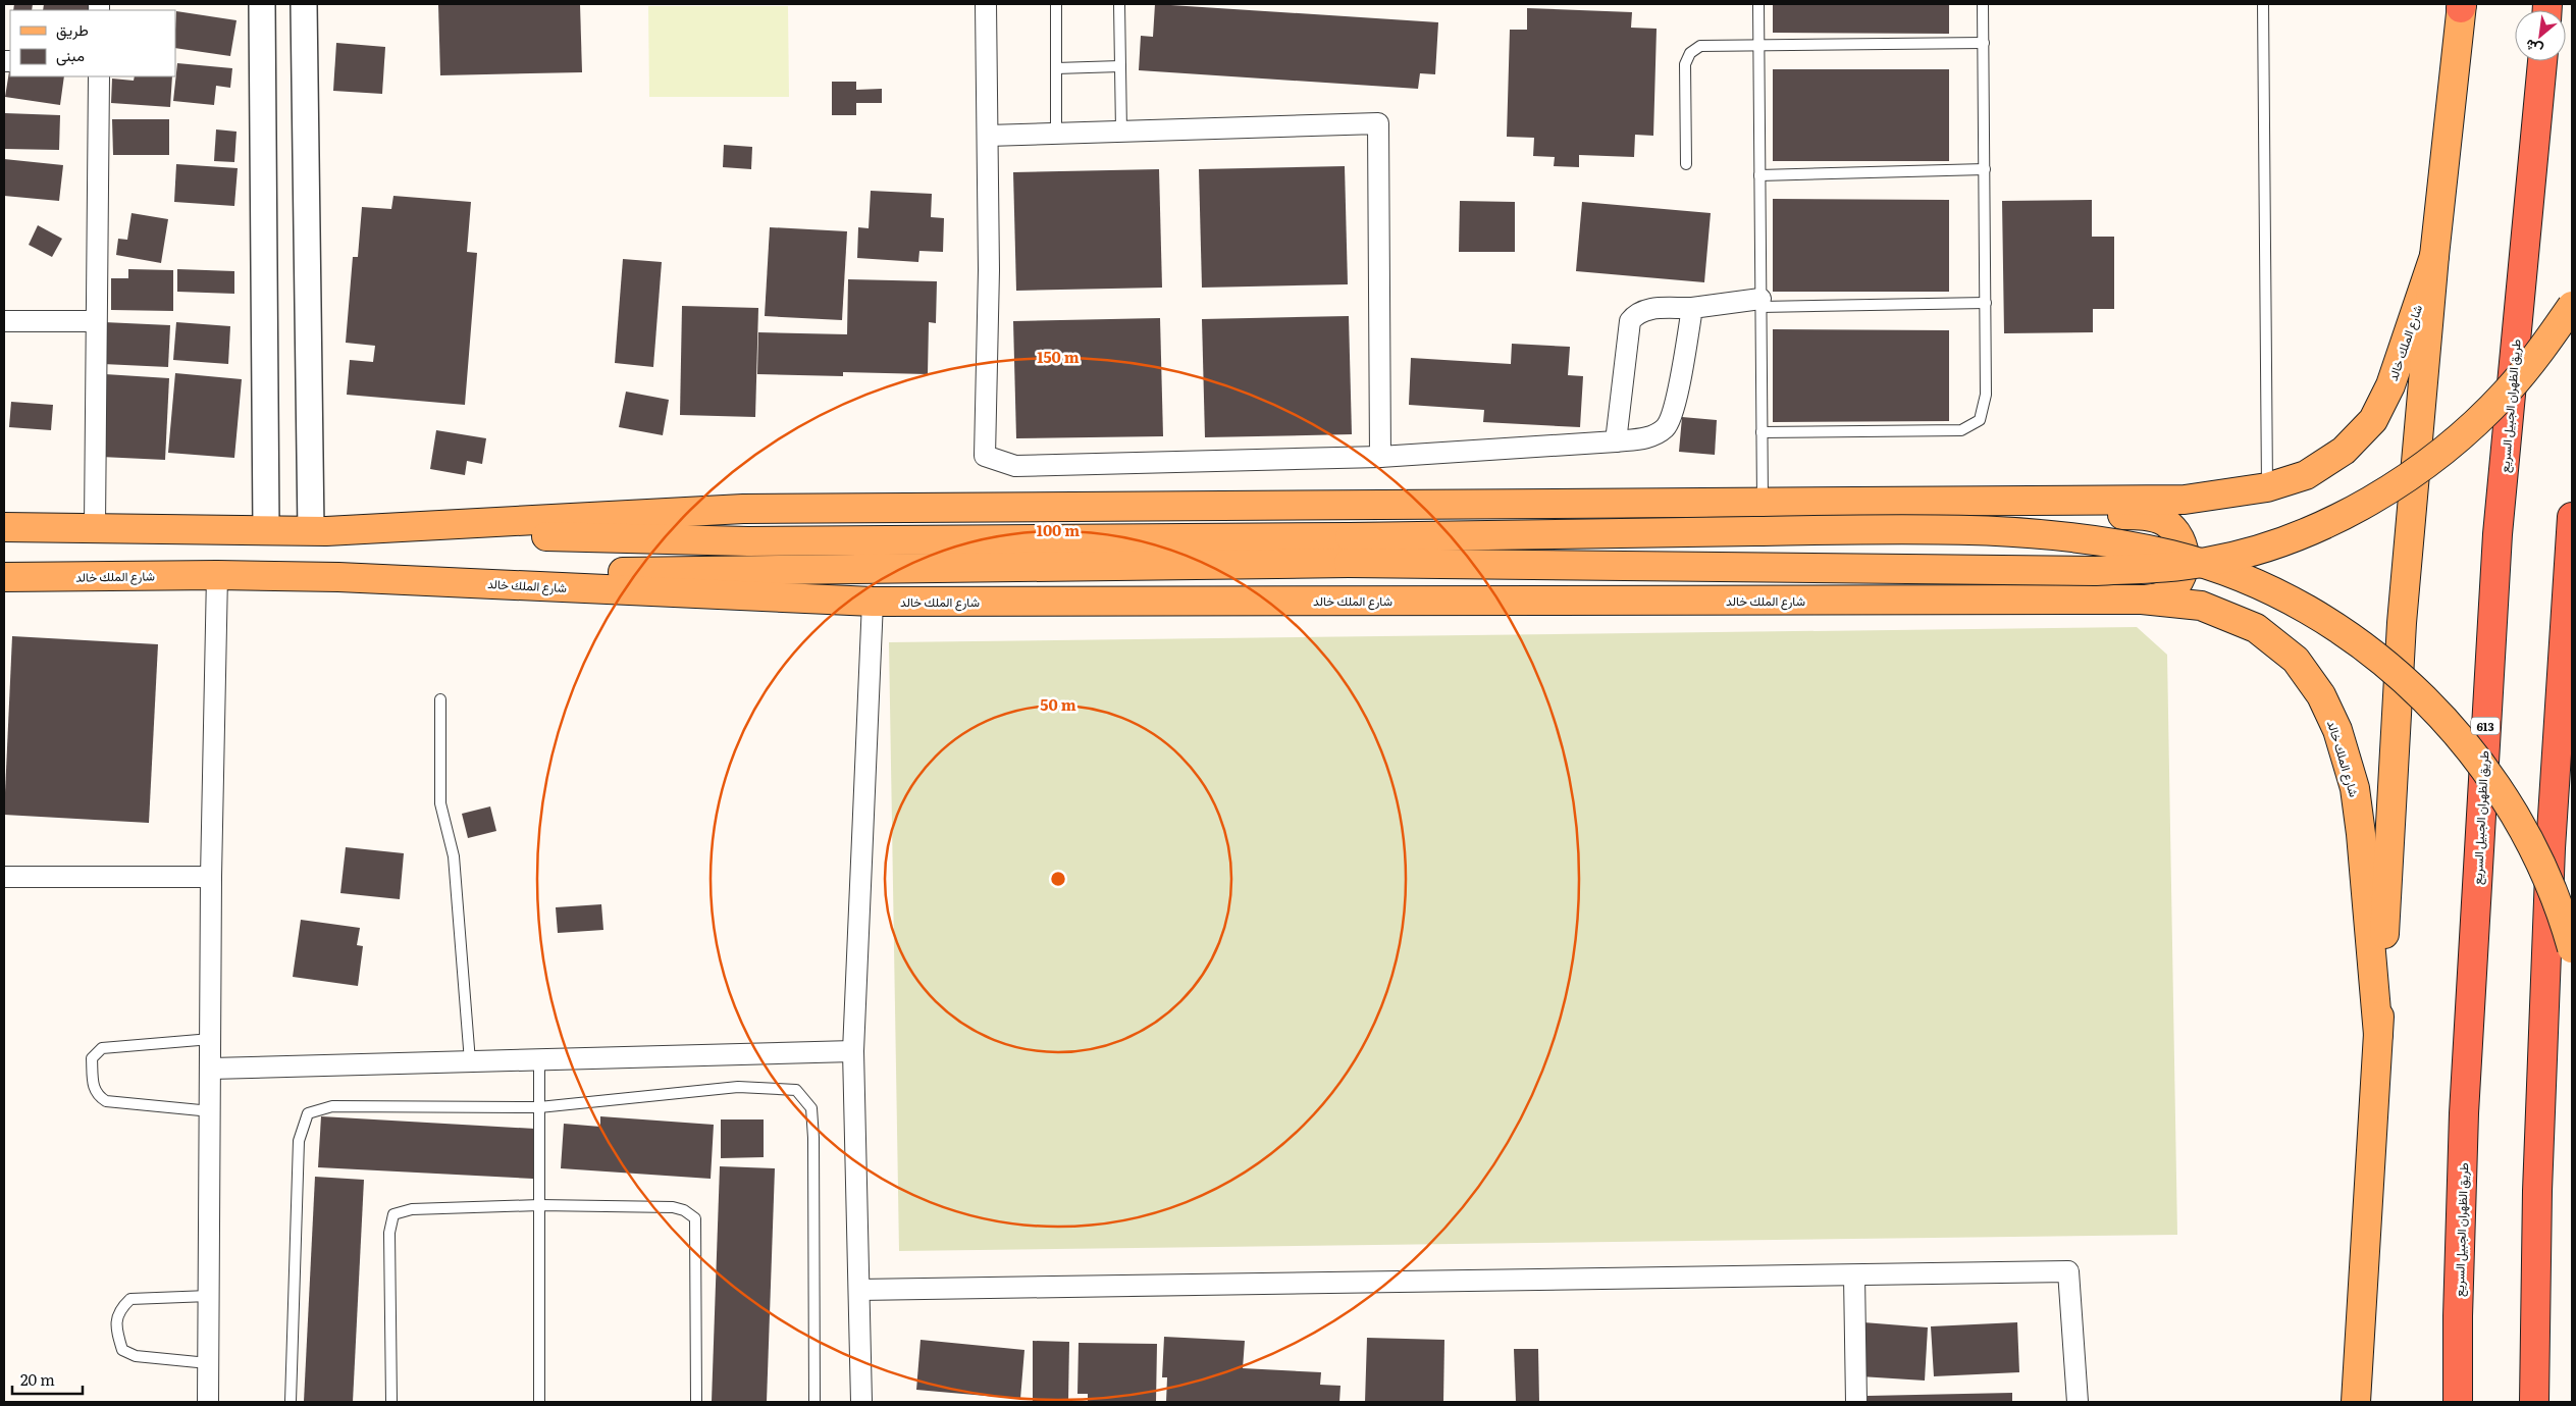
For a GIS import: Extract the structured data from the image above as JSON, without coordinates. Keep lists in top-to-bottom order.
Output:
{
  "streets": {
    "highway": ["طريق الظهران الجبيل السريع", "613"],
    "main road": ["شارع الملك خالد"]
  },
  "legend": ["طريق", "مبنى"],
  "scale_bar": "20 m",
  "north": "bottom left",
  "rings": ["150 m", "100 m", "50 m"]
}
